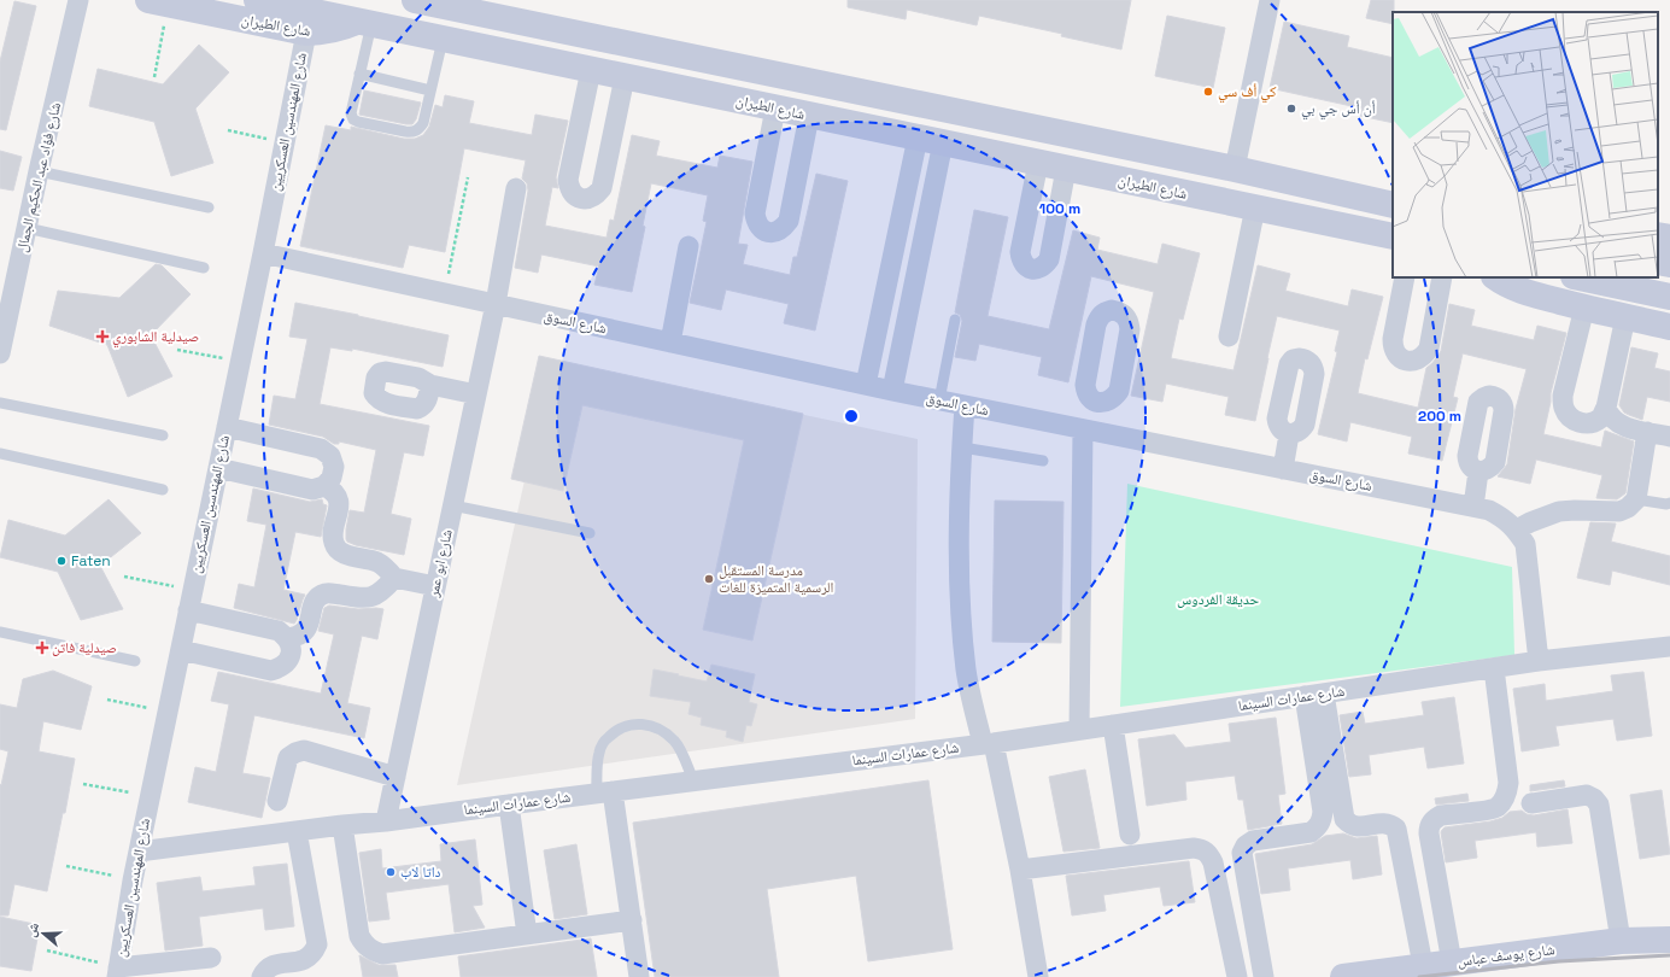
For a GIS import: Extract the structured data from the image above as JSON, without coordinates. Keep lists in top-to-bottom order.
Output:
{
  "streets": {
    "main road": ["شارع الطيران", "شارع يوسف عباس"],
    "street": [
      "شارع المهندسين العسكريين",
      "شارع فؤاد عبد الحكيم الجمال",
      "شارع السوق",
      "شارع ابو عمر",
      "شارع عمارات السينما"
    ]
  },
  "crossings": [
    ["شارع الطيران", "شارع المهندسين العسكريين"],
    ["شارع المهندسين العسكريين", "شارع السوق"],
    ["شارع المهندسين العسكريين", "شارع عمارات السينما"],
    ["شارع السوق", "شارع ابو عمر"],
    ["شارع ابو عمر", "شارع عمارات السينما"]
  ],
  "parks": ["حديقة الفردوس"],
  "places": {
    "other": [
      "كي أف سي",
      "أن أس جي بي",
      "Faten",
      "مدرسة المستقبل الرسمية المتميزة للغات",
      "داتا لاب"
    ],
    "health": ["صيدلية الشابوري", "صيدلية فاتن"]
  },
  "north": "left",
  "rings": ["100 m", "200 m"]
}
